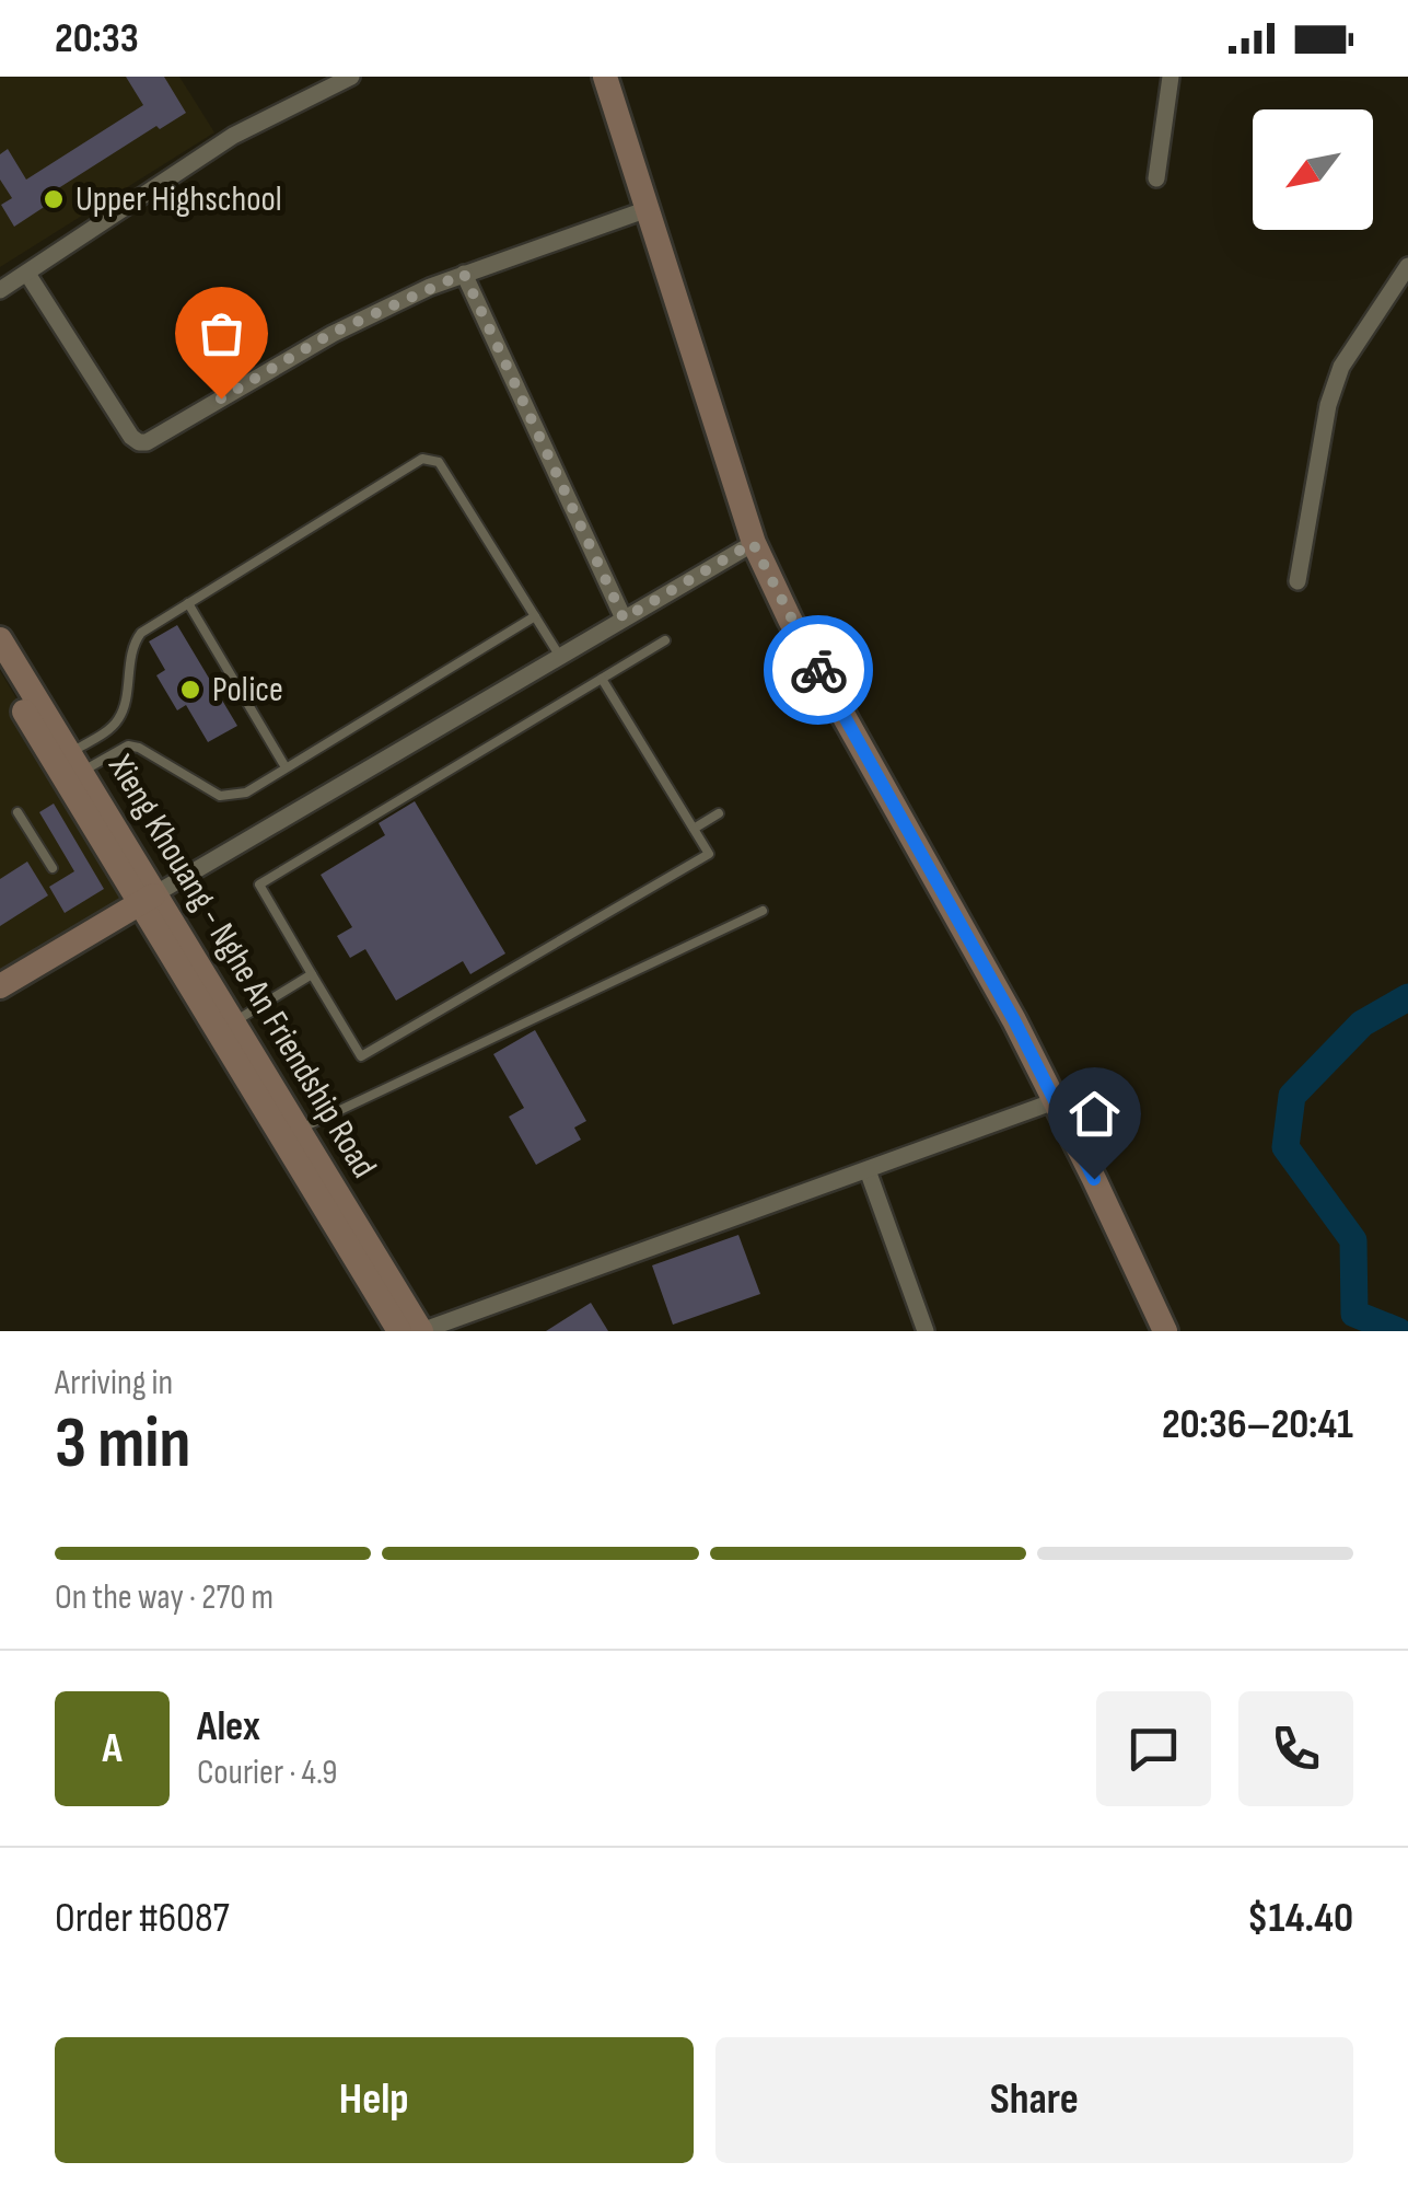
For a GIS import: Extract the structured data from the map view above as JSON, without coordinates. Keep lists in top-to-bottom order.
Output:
{
  "streets": {
    "street": ["Xieng Khouang - Nghe An Friendship Road"]
  },
  "places": ["Upper Highschool", "Police"],
  "north": "bottom left",
  "page": {
    "status": "20:33",
    "heading": ["3 min", "Arriving in", "20:36–20:41"],
    "panel": [
      "Alex",
      "Courier · 4.9",
      "Order #6087",
      "$14.40"
    ],
    "bar": "On the way · 270 m",
    "round": "A",
    "buttons": ["Help", "Share"]
  }
}
